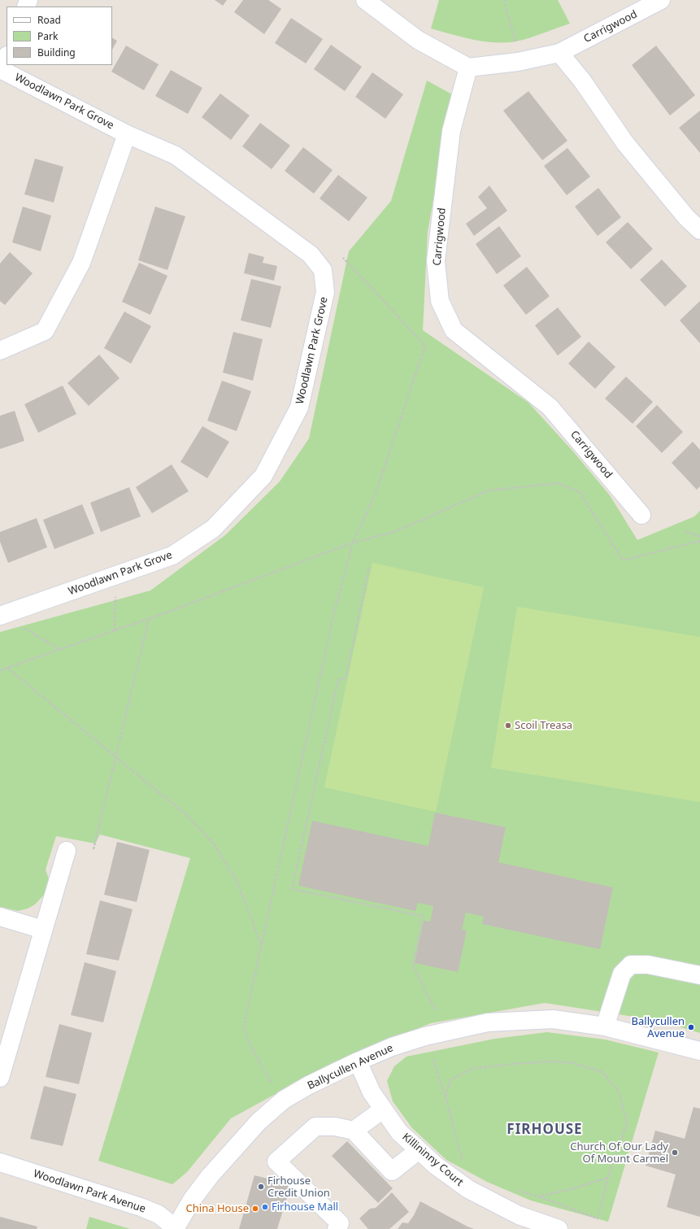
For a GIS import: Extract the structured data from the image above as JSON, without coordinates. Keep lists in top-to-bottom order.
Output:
{
  "streets": {
    "street": [
      "Carrigwood",
      "Woodlawn Park Grove",
      "Ballycullen Avenue",
      "Killininny Court",
      "Woodlawn Park Avenue"
    ]
  },
  "crossings": [
    ["Ballycullen Avenue", "Killininny Court"],
    ["Ballycullen Avenue", "Woodlawn Park Avenue"]
  ],
  "districts": ["FIRHOUSE"],
  "places": [
    "Scoil Treasa",
    "Ballycullen Avenue",
    "Church Of Our Lady Of Mount Carmel",
    "Firhouse Credit Union",
    "Firhouse Mall",
    "China House"
  ],
  "legend": ["Road", "Park", "Building"]
}
